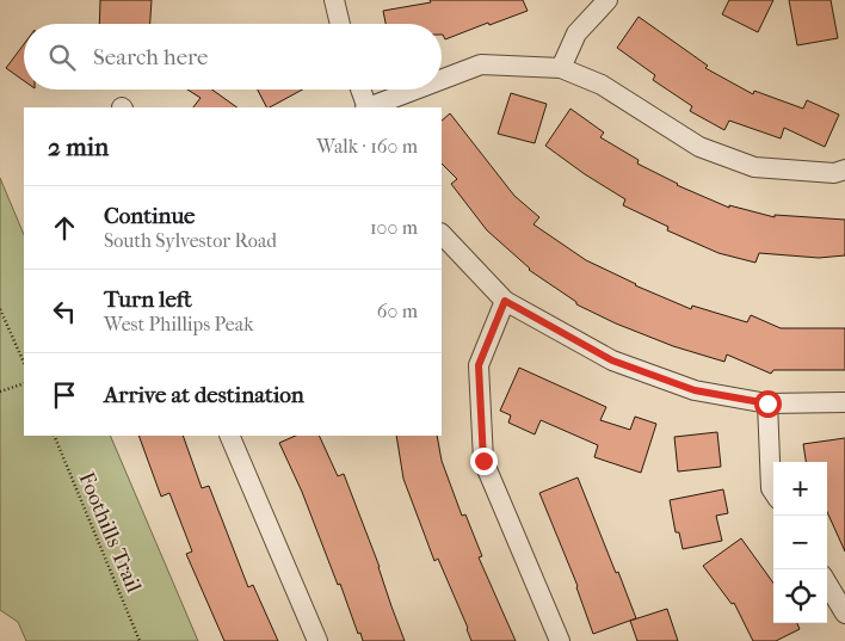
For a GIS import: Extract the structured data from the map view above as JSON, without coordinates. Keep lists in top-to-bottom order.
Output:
{
  "streets": {
    "path": ["Foothills Trail"]
  },
  "page": {
    "search": "Search here",
    "heading": ["2 min", "Walk · 160 m"],
    "list": [
      ["Continue", "South Sylvestor Road", "100 m"],
      ["Turn left", "West Phillips Peak", "60 m"],
      "Arrive at destination"
    ],
    "map_buttons": ["+", "−"]
  }
}
